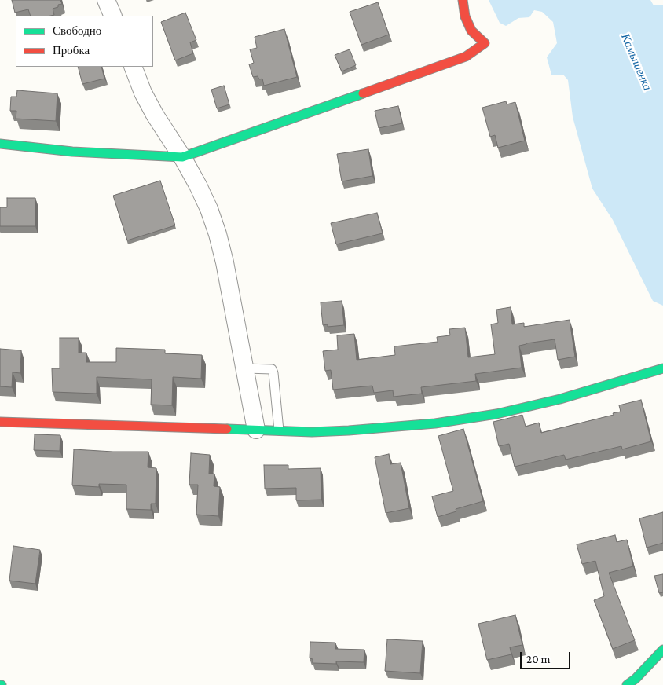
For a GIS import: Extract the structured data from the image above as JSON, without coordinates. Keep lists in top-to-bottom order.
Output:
{
  "water": ["Камышенка"],
  "legend": ["Свободно", "Пробка"],
  "scale_bar": "20 m"
}
